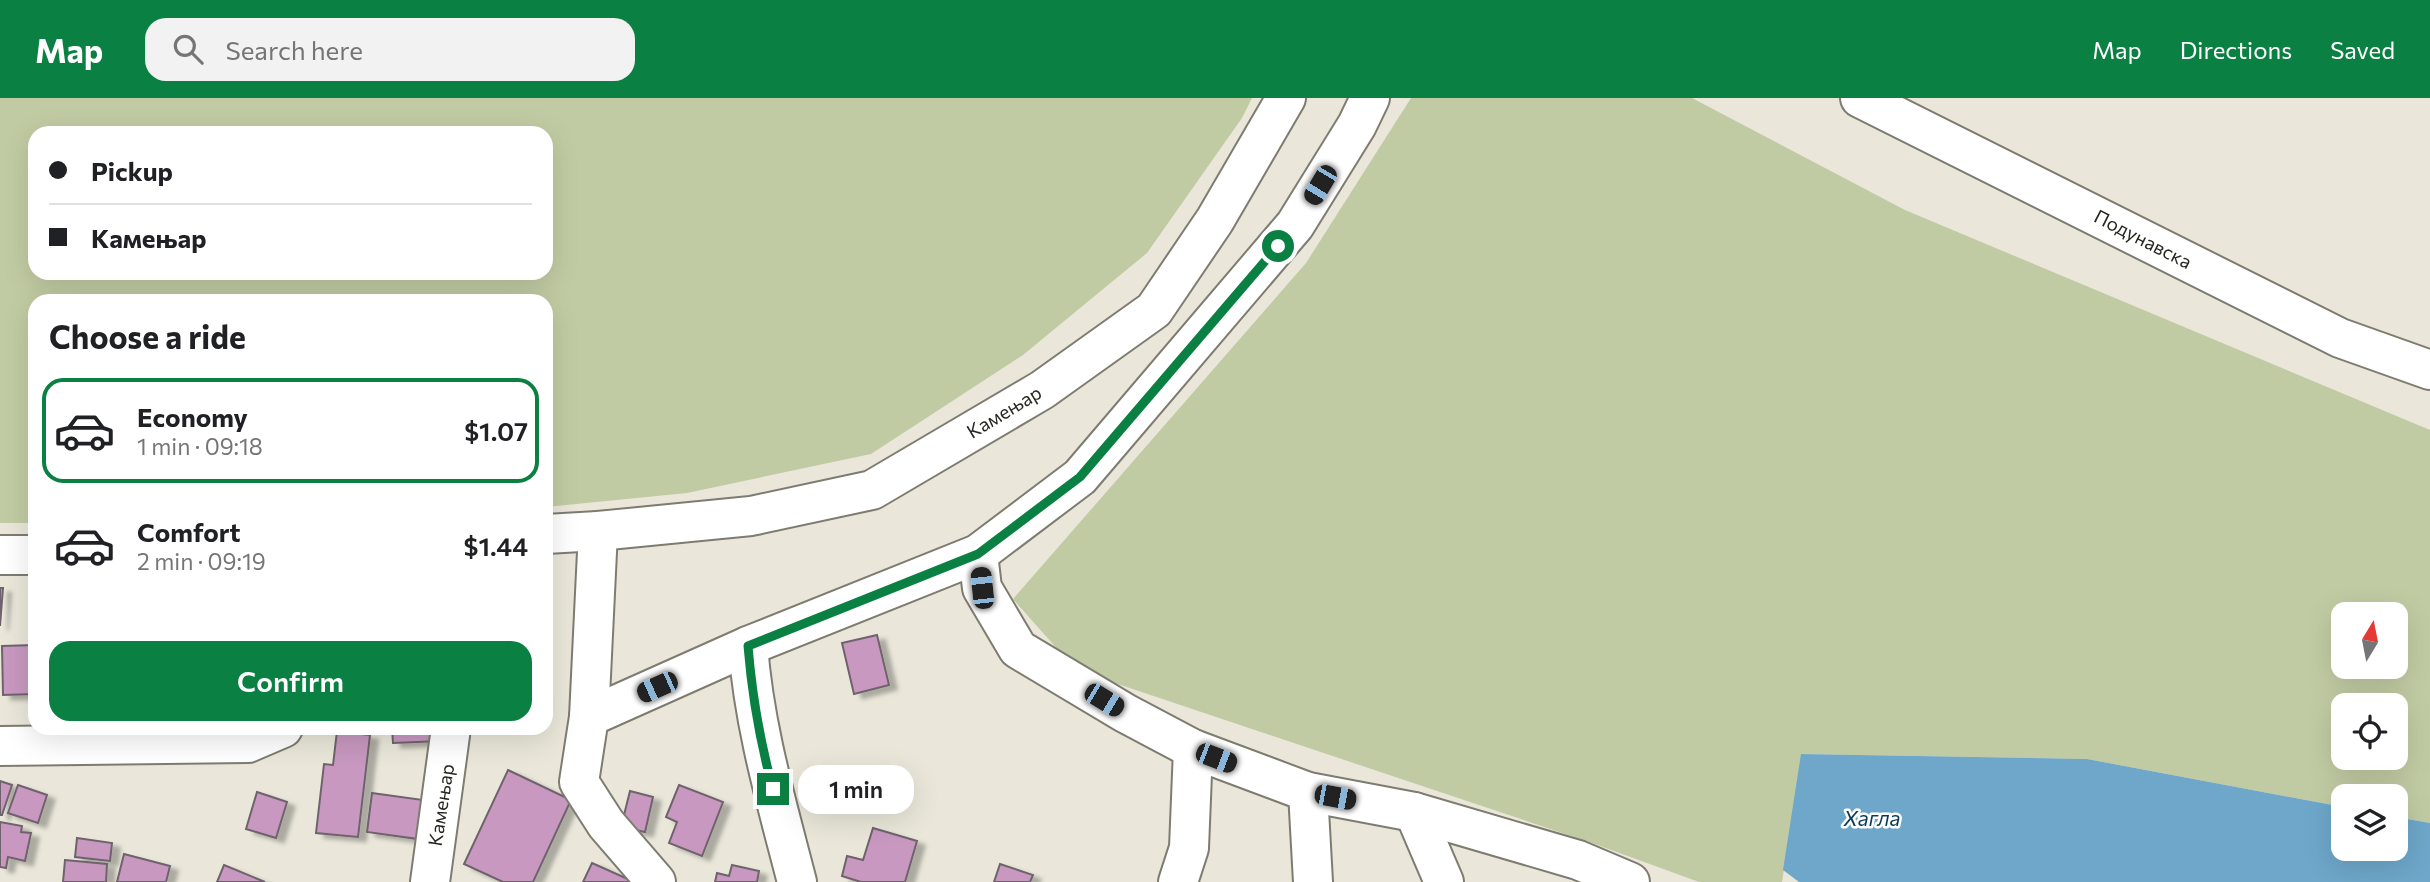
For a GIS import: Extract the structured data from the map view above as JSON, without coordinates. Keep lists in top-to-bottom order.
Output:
{
  "streets": {
    "street": ["Подунавска", "Камењар"]
  },
  "water": ["Хагла"],
  "north": "top",
  "page": {
    "header": "Map",
    "search": "Search here",
    "nav": ["Map", "Directions", "Saved"],
    "banner": ["Pickup", "Камењар"],
    "heading": "Choose a ride",
    "list": [
      {
        "name": "Economy",
        "note": "1 min · 09:18",
        "value": "$1.07"
      },
      {
        "name": "Comfort",
        "note": "2 min · 09:19",
        "value": "$1.44"
      }
    ],
    "buttons": "Confirm",
    "bubble": "1 min"
  }
}
